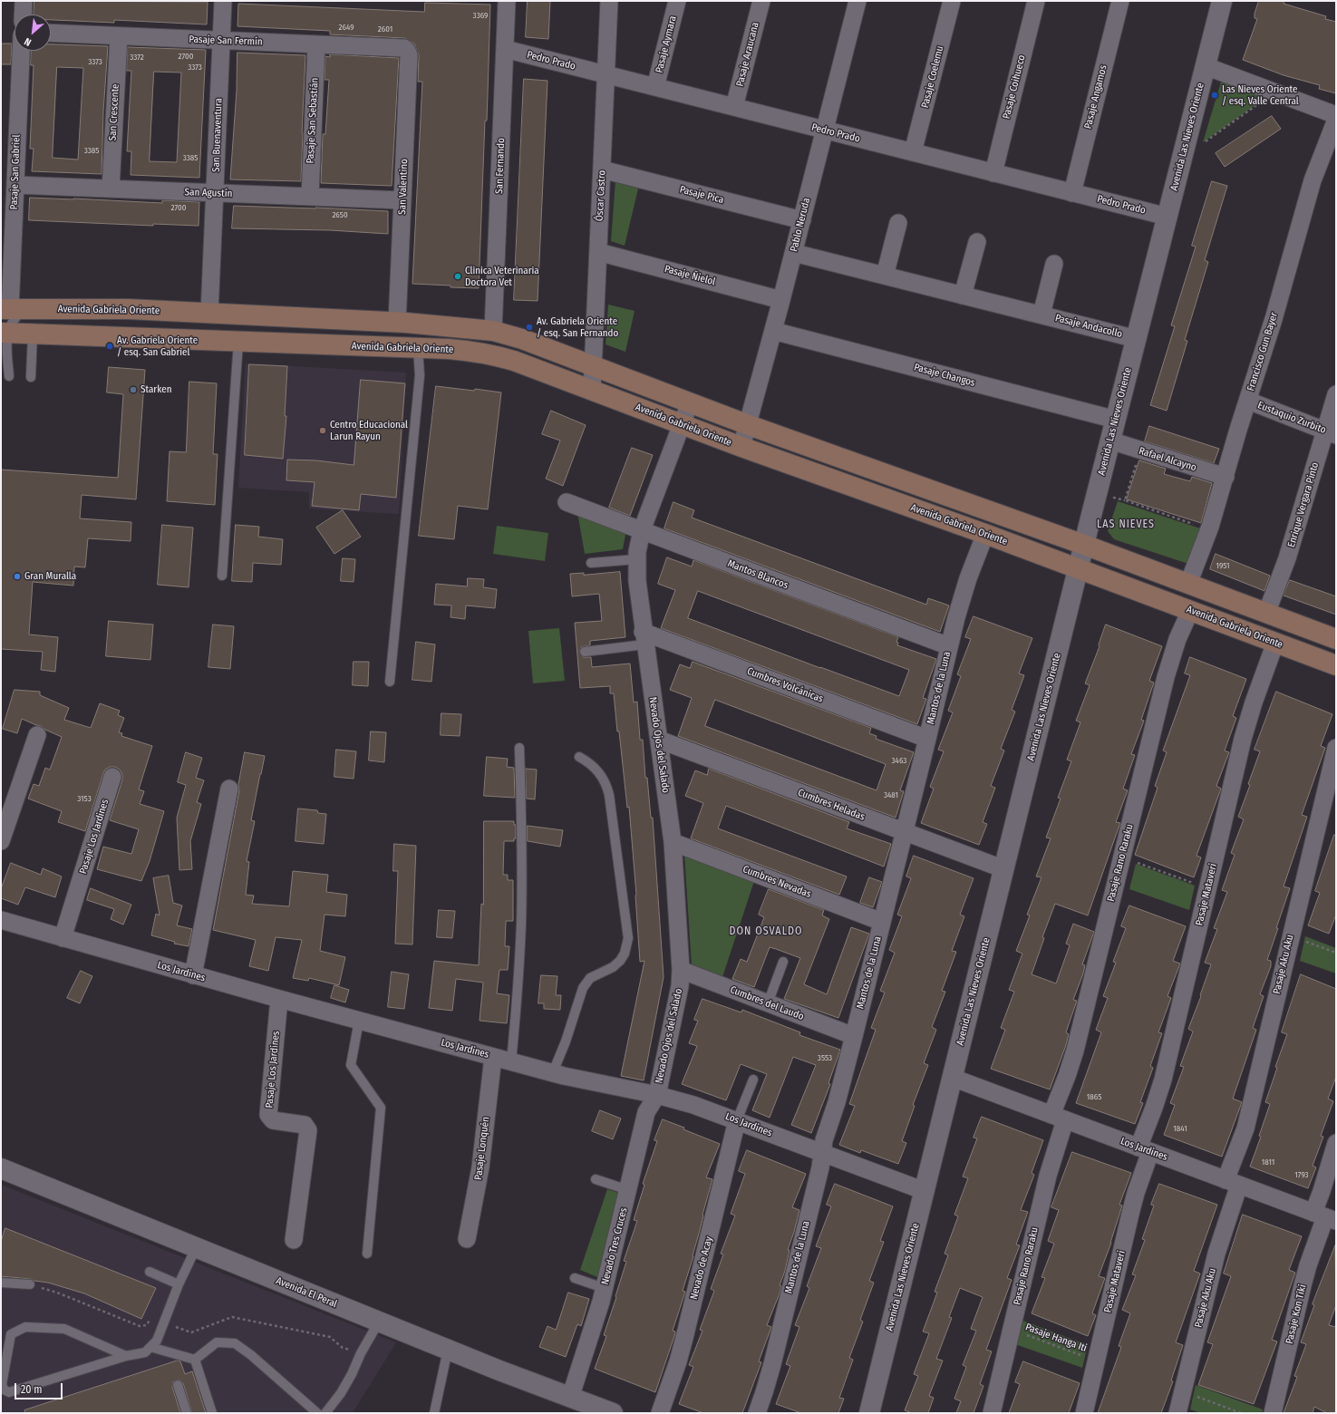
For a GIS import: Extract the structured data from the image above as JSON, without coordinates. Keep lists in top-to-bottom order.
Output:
{
  "streets": {
    "main road": ["Avenida Gabriela Oriente"],
    "street": [
      "Pasaje San Fermín",
      "Pasaje Aymara",
      "Pasaje Araucana",
      "Pedro Prado",
      "Pasaje Coelemu",
      "Pasaje Coihueco",
      "Pasaje Angamos",
      "San Crescente",
      "Pasaje San Sebastián",
      "San Buenaventura",
      "Avenida Las Nieves Oriente",
      "San Fernando",
      "Pasaje San Gabriel",
      "San Valentino",
      "San Agustín",
      "Pasaje Pica",
      "Óscar Castro",
      "Pablo Neruda",
      "Pasaje Ñielol",
      "Pasaje Andacollo",
      "Francisco Gun Bayer",
      "Pasaje Changos",
      "Eustaquio Zurbito",
      "Rafael Alcayno",
      "Enrique Vergara Pinto",
      "Mantos Blancos",
      "Cumbres Volcánicas",
      "Mantos de la Luna",
      "Nevado Ojos del Salado",
      "Cumbres Heladas",
      "Pasaje Los Jardines",
      "Pasaje Rano Raraku",
      "Cumbres Nevadas",
      "Pasaje Mataveri",
      "Pasaje Aku Aku",
      "Los Jardines",
      "Cumbres del Laudo",
      "Pasaje Lonquén",
      "Nevado Tres Cruces",
      "Nevado de Acay",
      "Avenida El Peral",
      "Pasaje Kon Tiki"
    ],
    "path": ["Pasaje Hanga Iti"]
  },
  "crossings": [
    ["Pasaje San Fermín", "San Crescente"],
    ["Pasaje San Fermín", "Pasaje San Sebastián"],
    ["Pasaje San Fermín", "San Buenaventura"],
    ["Pasaje San Fermín", "San Valentino"],
    ["Pasaje Aymara", "Pedro Prado"],
    ["Pasaje Araucana", "Pedro Prado"],
    ["Pedro Prado", "Pasaje Coelemu"],
    ["Pedro Prado", "Pasaje Coihueco"],
    ["Pedro Prado", "Pasaje Angamos"],
    ["Pedro Prado", "Avenida Las Nieves Oriente"],
    ["Pedro Prado", "San Fernando"],
    ["Pedro Prado", "Óscar Castro"],
    ["Pedro Prado", "Pablo Neruda"],
    ["San Crescente", "San Agustín"],
    ["Pasaje San Sebastián", "San Agustín"],
    ["San Buenaventura", "San Agustín"],
    ["San Buenaventura", "Avenida Gabriela Oriente"],
    ["Avenida Las Nieves Oriente", "Avenida Gabriela Oriente"],
    ["Avenida Las Nieves Oriente", "Pasaje Andacollo"],
    ["Avenida Las Nieves Oriente", "Pasaje Changos"],
    ["Avenida Las Nieves Oriente", "Rafael Alcayno"],
    ["Avenida Las Nieves Oriente", "Cumbres Heladas"],
    ["Avenida Las Nieves Oriente", "Los Jardines"],
    ["San Fernando", "Avenida Gabriela Oriente"],
    ["Pasaje San Gabriel", "San Agustín"],
    ["Pasaje San Gabriel", "Avenida Gabriela Oriente"],
    ["San Valentino", "San Agustín"],
    ["San Valentino", "Avenida Gabriela Oriente"],
    ["Pasaje Pica", "Óscar Castro"],
    ["Pasaje Pica", "Pablo Neruda"],
    ["Óscar Castro", "Pasaje Ñielol"],
    ["Óscar Castro", "Avenida Gabriela Oriente"],
    ["Pablo Neruda", "Pasaje Ñielol"],
    ["Pablo Neruda", "Avenida Gabriela Oriente"],
    ["Pablo Neruda", "Pasaje Andacollo"],
    ["Pablo Neruda", "Pasaje Changos"],
    ["Avenida Gabriela Oriente", "Francisco Gun Bayer"],
    ["Avenida Gabriela Oriente", "Enrique Vergara Pinto"],
    ["Avenida Gabriela Oriente", "Mantos de la Luna"],
    ["Avenida Gabriela Oriente", "Nevado Ojos del Salado"],
    ["Avenida Gabriela Oriente", "Pasaje Rano Raraku"],
    ["Avenida Gabriela Oriente", "Pasaje Mataveri"],
    ["Francisco Gun Bayer", "Eustaquio Zurbito"],
    ["Francisco Gun Bayer", "Rafael Alcayno"],
    ["Eustaquio Zurbito", "Enrique Vergara Pinto"],
    ["Mantos Blancos", "Mantos de la Luna"],
    ["Mantos Blancos", "Nevado Ojos del Salado"],
    ["Cumbres Volcánicas", "Mantos de la Luna"],
    ["Cumbres Volcánicas", "Nevado Ojos del Salado"],
    ["Mantos de la Luna", "Cumbres Heladas"],
    ["Mantos de la Luna", "Cumbres Nevadas"],
    ["Mantos de la Luna", "Los Jardines"],
    ["Mantos de la Luna", "Cumbres del Laudo"],
    ["Nevado Ojos del Salado", "Cumbres Heladas"],
    ["Nevado Ojos del Salado", "Cumbres Nevadas"],
    ["Nevado Ojos del Salado", "Los Jardines"],
    ["Nevado Ojos del Salado", "Cumbres del Laudo"],
    ["Nevado Ojos del Salado", "Nevado Tres Cruces"],
    ["Pasaje Los Jardines", "Los Jardines"],
    ["Pasaje Rano Raraku", "Los Jardines"],
    ["Pasaje Rano Raraku", "Pasaje Hanga Iti"],
    ["Pasaje Mataveri", "Los Jardines"],
    ["Pasaje Mataveri", "Pasaje Hanga Iti"],
    ["Pasaje Aku Aku", "Los Jardines"],
    ["Los Jardines", "Pasaje Lonquén"],
    ["Los Jardines", "Nevado Tres Cruces"],
    ["Los Jardines", "Nevado de Acay"],
    ["Los Jardines", "Pasaje Kon Tiki"],
    ["Nevado Tres Cruces", "Avenida El Peral"]
  ],
  "districts": ["LAS NIEVES", "DON OSVALDO"],
  "places": [
    "Las Nieves Oriente / esq. Valle Central",
    "Clinica Veterinaria Doctora Vet",
    "Av. Gabriela Oriente / esq. San Fernando",
    "Av. Gabriela Oriente / esq. San Gabriel",
    "Starken",
    "Centro Educacional Larun Rayun",
    "Gran Muralla"
  ],
  "house_numbers": [
    "3369",
    "2649",
    "2601",
    "2700",
    "3372",
    "3373",
    "3373",
    "3385",
    "3385",
    "2700",
    "2650",
    "1951",
    "3463",
    "3481",
    "3153",
    "3553",
    "1865",
    "1841",
    "1811",
    "1793"
  ],
  "scale_bar": "20 m",
  "north": "bottom left"
}
